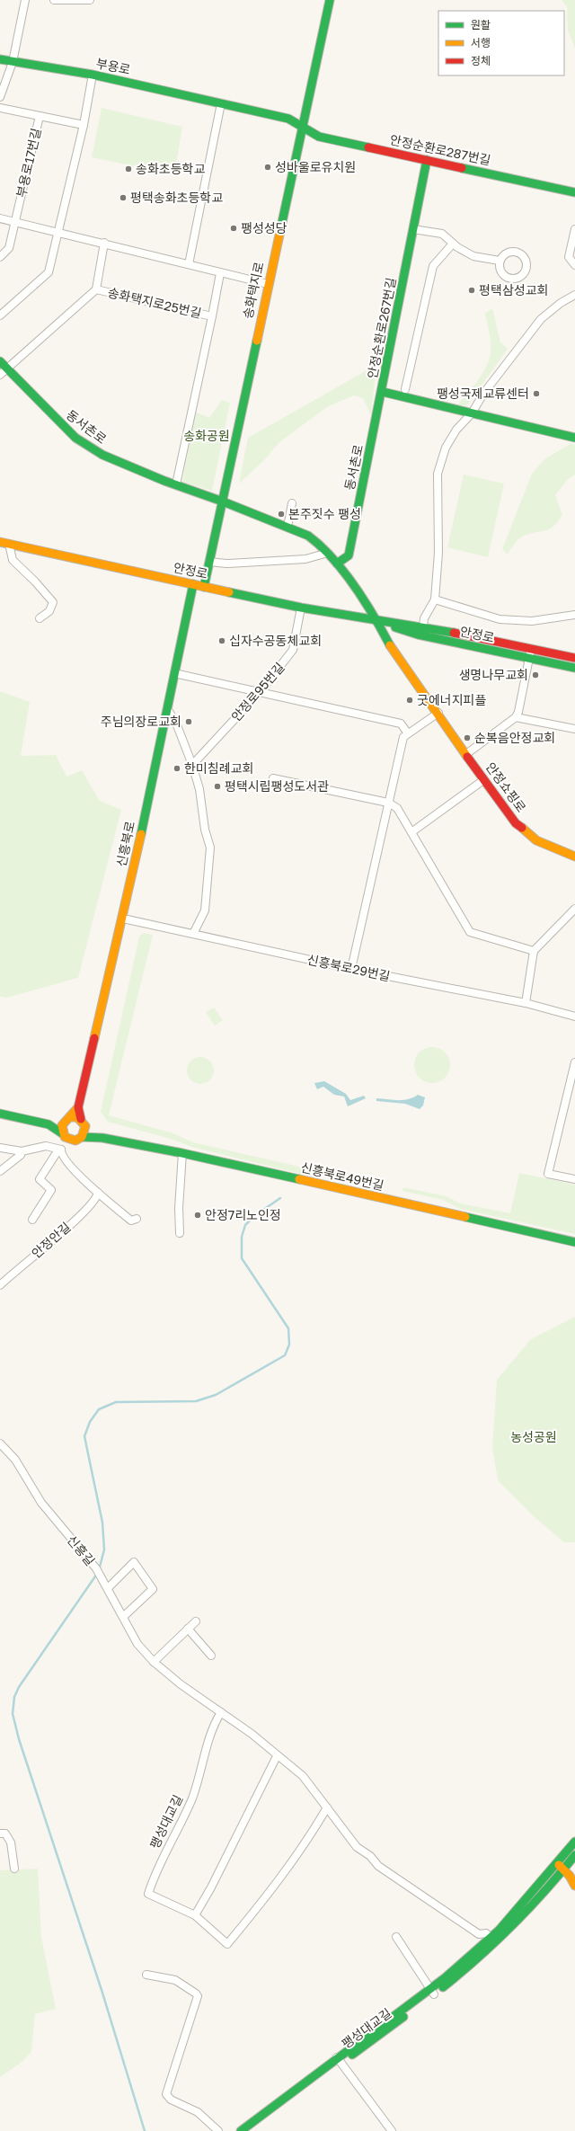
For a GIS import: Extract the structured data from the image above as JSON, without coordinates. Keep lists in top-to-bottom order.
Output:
{
  "streets": {
    "street": [
      "부용로",
      "안정순환로287번길",
      "부용로17번길",
      "송화택지로",
      "송화택지로25번길",
      "안정순환로267번길",
      "동서촌로",
      "안정로",
      "안정로95번길",
      "안정쇼핑로",
      "신흥북로",
      "신흥북로29번길",
      "신흥북로49번길",
      "안정안길",
      "신흥길",
      "팽성대교길"
    ]
  },
  "crossings": [
    ["부용로", "안정순환로287번길"],
    ["부용로", "송화택지로"],
    ["안정순환로287번길", "송화택지로"],
    ["안정순환로287번길", "안정순환로267번길"],
    ["송화택지로", "동서촌로"],
    ["송화택지로", "안정로"],
    ["송화택지로25번길", "동서촌로"],
    ["안정순환로267번길", "동서촌로"],
    ["동서촌로", "안정로"],
    ["동서촌로", "안정쇼핑로"],
    ["안정로", "안정로95번길"],
    ["안정로", "안정쇼핑로"],
    ["안정로", "신흥북로"],
    ["신흥북로", "신흥북로29번길"]
  ],
  "parks": ["송화공원", "농성공원"],
  "places": [
    "성바울로유치원",
    "송화초등학교",
    "평택송화초등학교",
    "팽성성당",
    "평택삼성교회",
    "팽성국제교류센터",
    "본주짓수 팽성",
    "십자수공동체교회",
    "생명나무교회",
    "굿에너지피플",
    "주님의장로교회",
    "순복음안정교회",
    "한미침례교회",
    "평택시립팽성도서관",
    "안정7리노인정"
  ],
  "legend": ["원활", "서행", "정체"]
}
